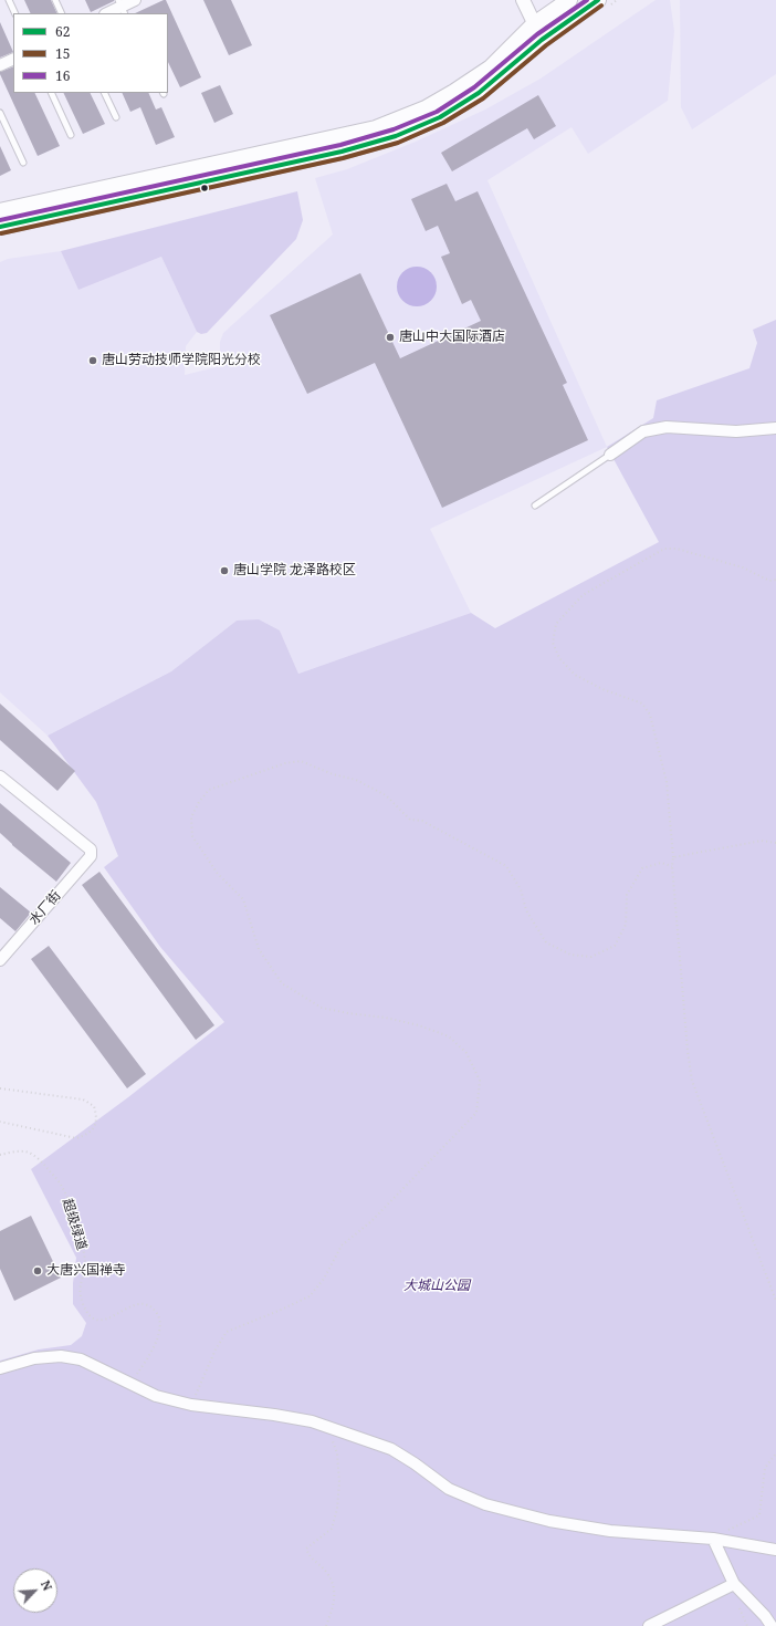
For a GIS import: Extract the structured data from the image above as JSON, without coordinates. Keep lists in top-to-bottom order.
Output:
{
  "streets": {
    "street": ["水厂街"],
    "path": ["超级绿道"]
  },
  "parks": ["大城山公园"],
  "places": [
    "唐山中大国际酒店",
    "唐山劳动技师学院阳光分校",
    "唐山学院 龙泽路校区",
    "大唐兴国禅寺"
  ],
  "lines": ["transit line 62", "transit line 16", "transit line 15"],
  "legend": ["62", "15", "16"],
  "north": "top right"
}
